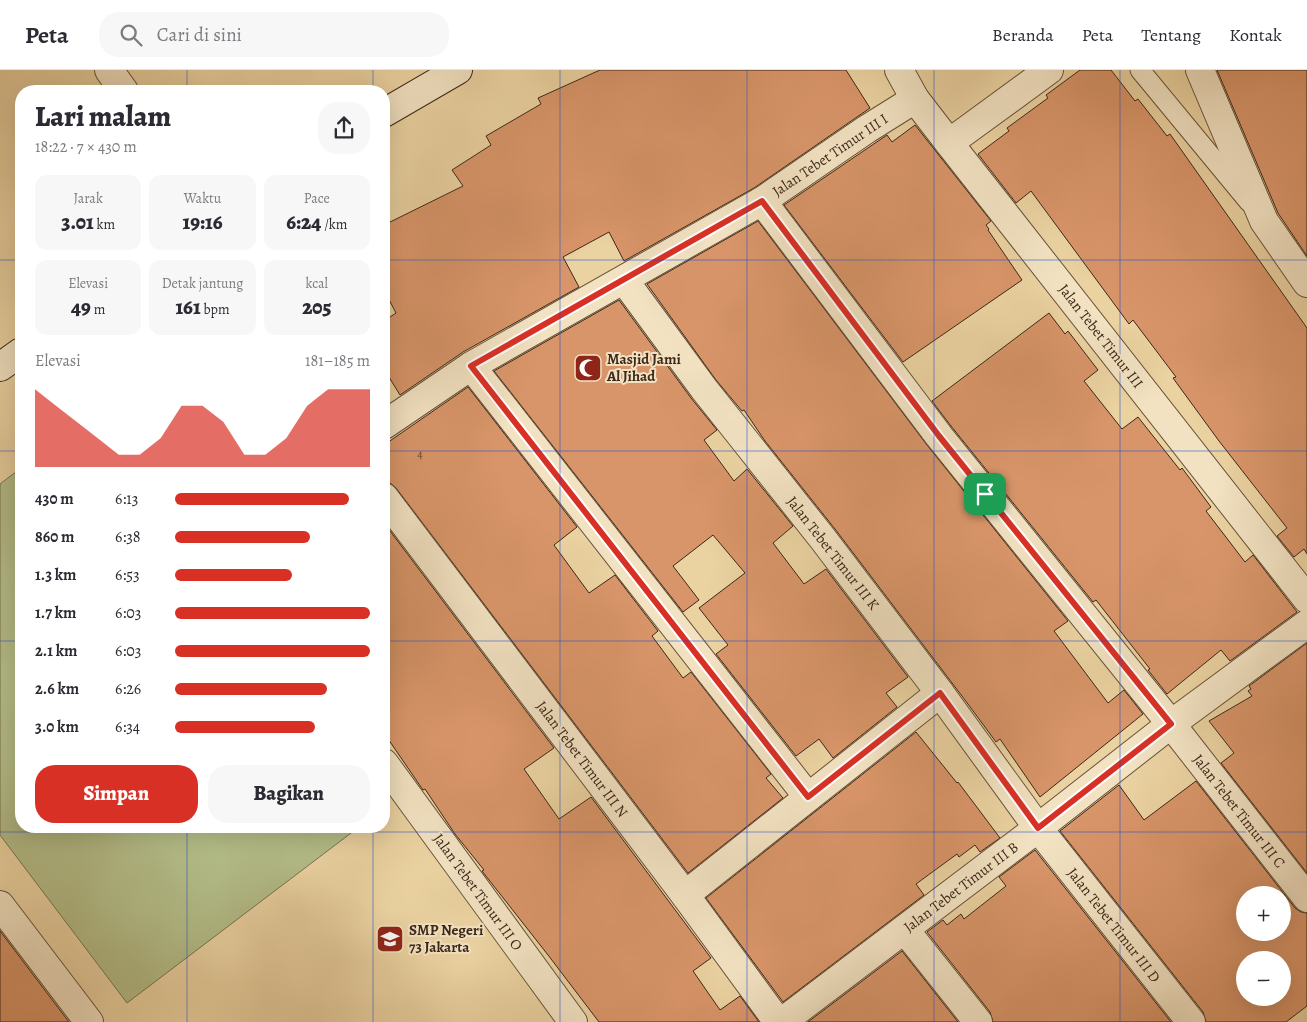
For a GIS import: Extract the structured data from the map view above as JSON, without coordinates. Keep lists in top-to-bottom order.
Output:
{
  "streets": {
    "street": [
      "Jalan Tebet Timur III I",
      "Jalan Tebet Timur III",
      "Jalan Tebet Timur III K",
      "Jalan Tebet Timur III N",
      "Jalan Tebet Timur III C",
      "Jalan Tebet Timur III B",
      "Jalan Tebet Timur III O",
      "Jalan Tebet Timur III D"
    ]
  },
  "crossings": [
    ["Jalan Tebet Timur III I", "Jalan Tebet Timur III"],
    ["Jalan Tebet Timur III I", "Jalan Tebet Timur III K"],
    ["Jalan Tebet Timur III I", "Jalan Tebet Timur III C"],
    ["Jalan Tebet Timur III K", "Jalan Tebet Timur III B"],
    ["Jalan Tebet Timur III K", "Jalan Tebet Timur III D"],
    ["Jalan Tebet Timur III C", "Jalan Tebet Timur III B"],
    ["Jalan Tebet Timur III B", "Jalan Tebet Timur III D"]
  ],
  "places": {
    "mosque": ["Masjid Jami Al Jihad"],
    "school or university": ["SMP Negeri 73 Jakarta"]
  },
  "house_numbers": ["4"],
  "page": {
    "header": "Peta",
    "search": "Cari di sini",
    "nav": [
      "Beranda",
      "Peta",
      "Tentang",
      "Kontak"
    ],
    "heading": ["Lari malam", "18:22 · 7 × 430 m"],
    "stats": [
      ["Jarak", "3.01 km"],
      ["Waktu", "19:16"],
      ["Pace", "6:24 /km"],
      ["Elevasi", "49 m"],
      ["Detak jantung", "161 bpm"],
      ["kcal", "205"]
    ],
    "chart": ["Elevasi", "181–185 m"],
    "list": [
      {
        "name": "430 m",
        "note": "6:13"
      },
      {
        "name": "860 m",
        "note": "6:38"
      },
      {
        "name": "1.3 km",
        "note": "6:53"
      },
      {
        "name": "1.7 km",
        "note": "6:03"
      },
      {
        "name": "2.1 km",
        "note": "6:03"
      },
      {
        "name": "2.6 km",
        "note": "6:26"
      },
      {
        "name": "3.0 km",
        "note": "6:34"
      }
    ],
    "buttons": ["Simpan", "Bagikan"],
    "map_buttons": ["+", "−"]
  }
}
